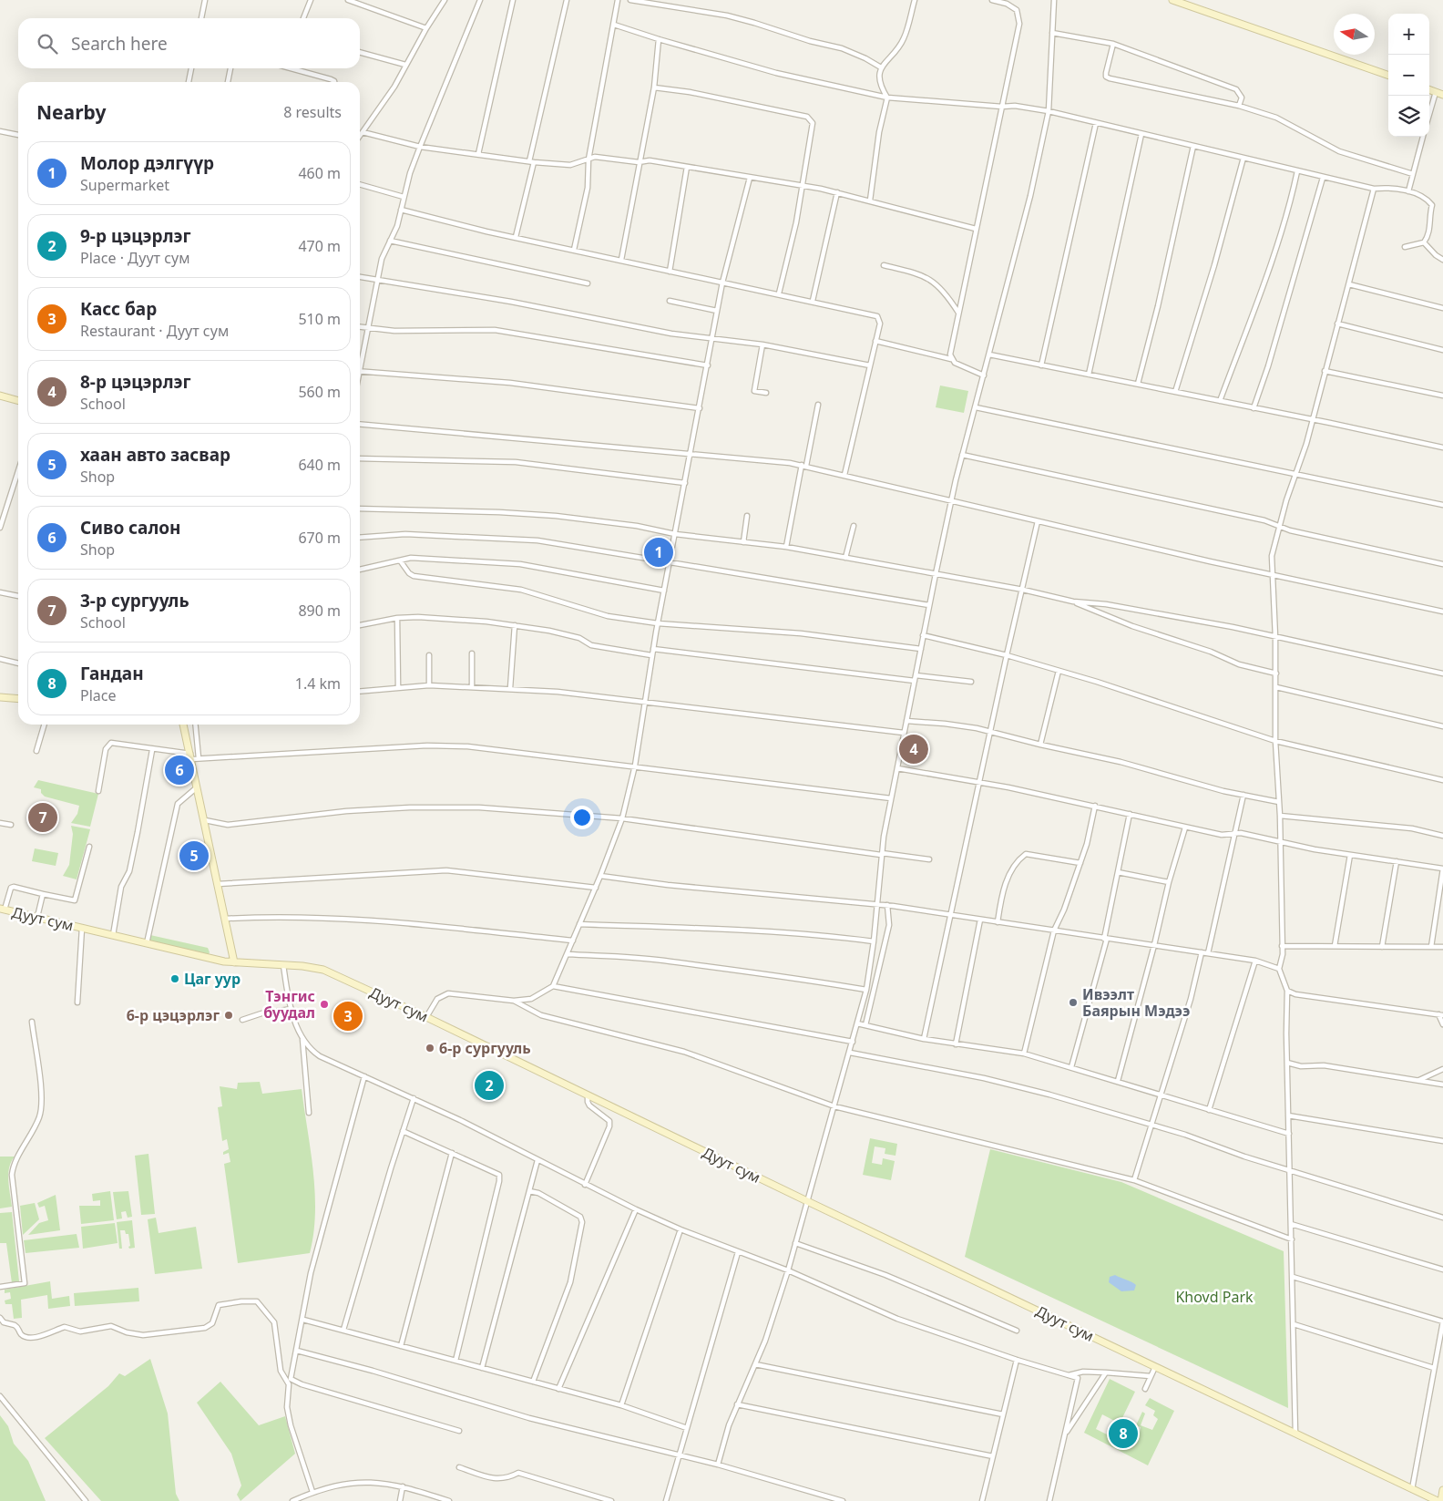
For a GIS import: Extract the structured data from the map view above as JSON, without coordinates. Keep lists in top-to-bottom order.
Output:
{
  "streets": {
    "main road": ["Дуут сум"]
  },
  "parks": ["Khovd Park"],
  "places": [
    "Цаг уур",
    "Ивээлт Баярын Мэдээ",
    "Тэнгис буудал",
    "6-р цэцэрлэг",
    "6-р сургууль"
  ],
  "north": "left",
  "page": {
    "map_buttons": ["+", "−"],
    "search": "Search here",
    "heading": ["Nearby", "8 results"],
    "list": [
      {
        "mark": "1",
        "name": "Молор дэлгүүр",
        "note": "Supermarket",
        "value": "460 m"
      },
      {
        "mark": "2",
        "name": "9-р цэцэрлэг",
        "note": "Place · Дуут сум",
        "value": "470 m"
      },
      {
        "mark": "3",
        "name": "Касс бар",
        "note": "Restaurant · Дуут сум",
        "value": "510 m"
      },
      {
        "mark": "4",
        "name": "8-р цэцэрлэг",
        "note": "School",
        "value": "560 m"
      },
      {
        "mark": "5",
        "name": "хаан авто засвар",
        "note": "Shop",
        "value": "640 m"
      },
      {
        "mark": "6",
        "name": "Сиво салон",
        "note": "Shop",
        "value": "670 m"
      },
      {
        "mark": "7",
        "name": "3-р сургууль",
        "note": "School",
        "value": "890 m"
      },
      {
        "mark": "8",
        "name": "Гандан",
        "note": "Place",
        "value": "1.4 km"
      }
    ],
    "pins": [
      "1",
      "4",
      "6",
      "7",
      "5",
      "3",
      "2",
      "8"
    ]
  }
}
